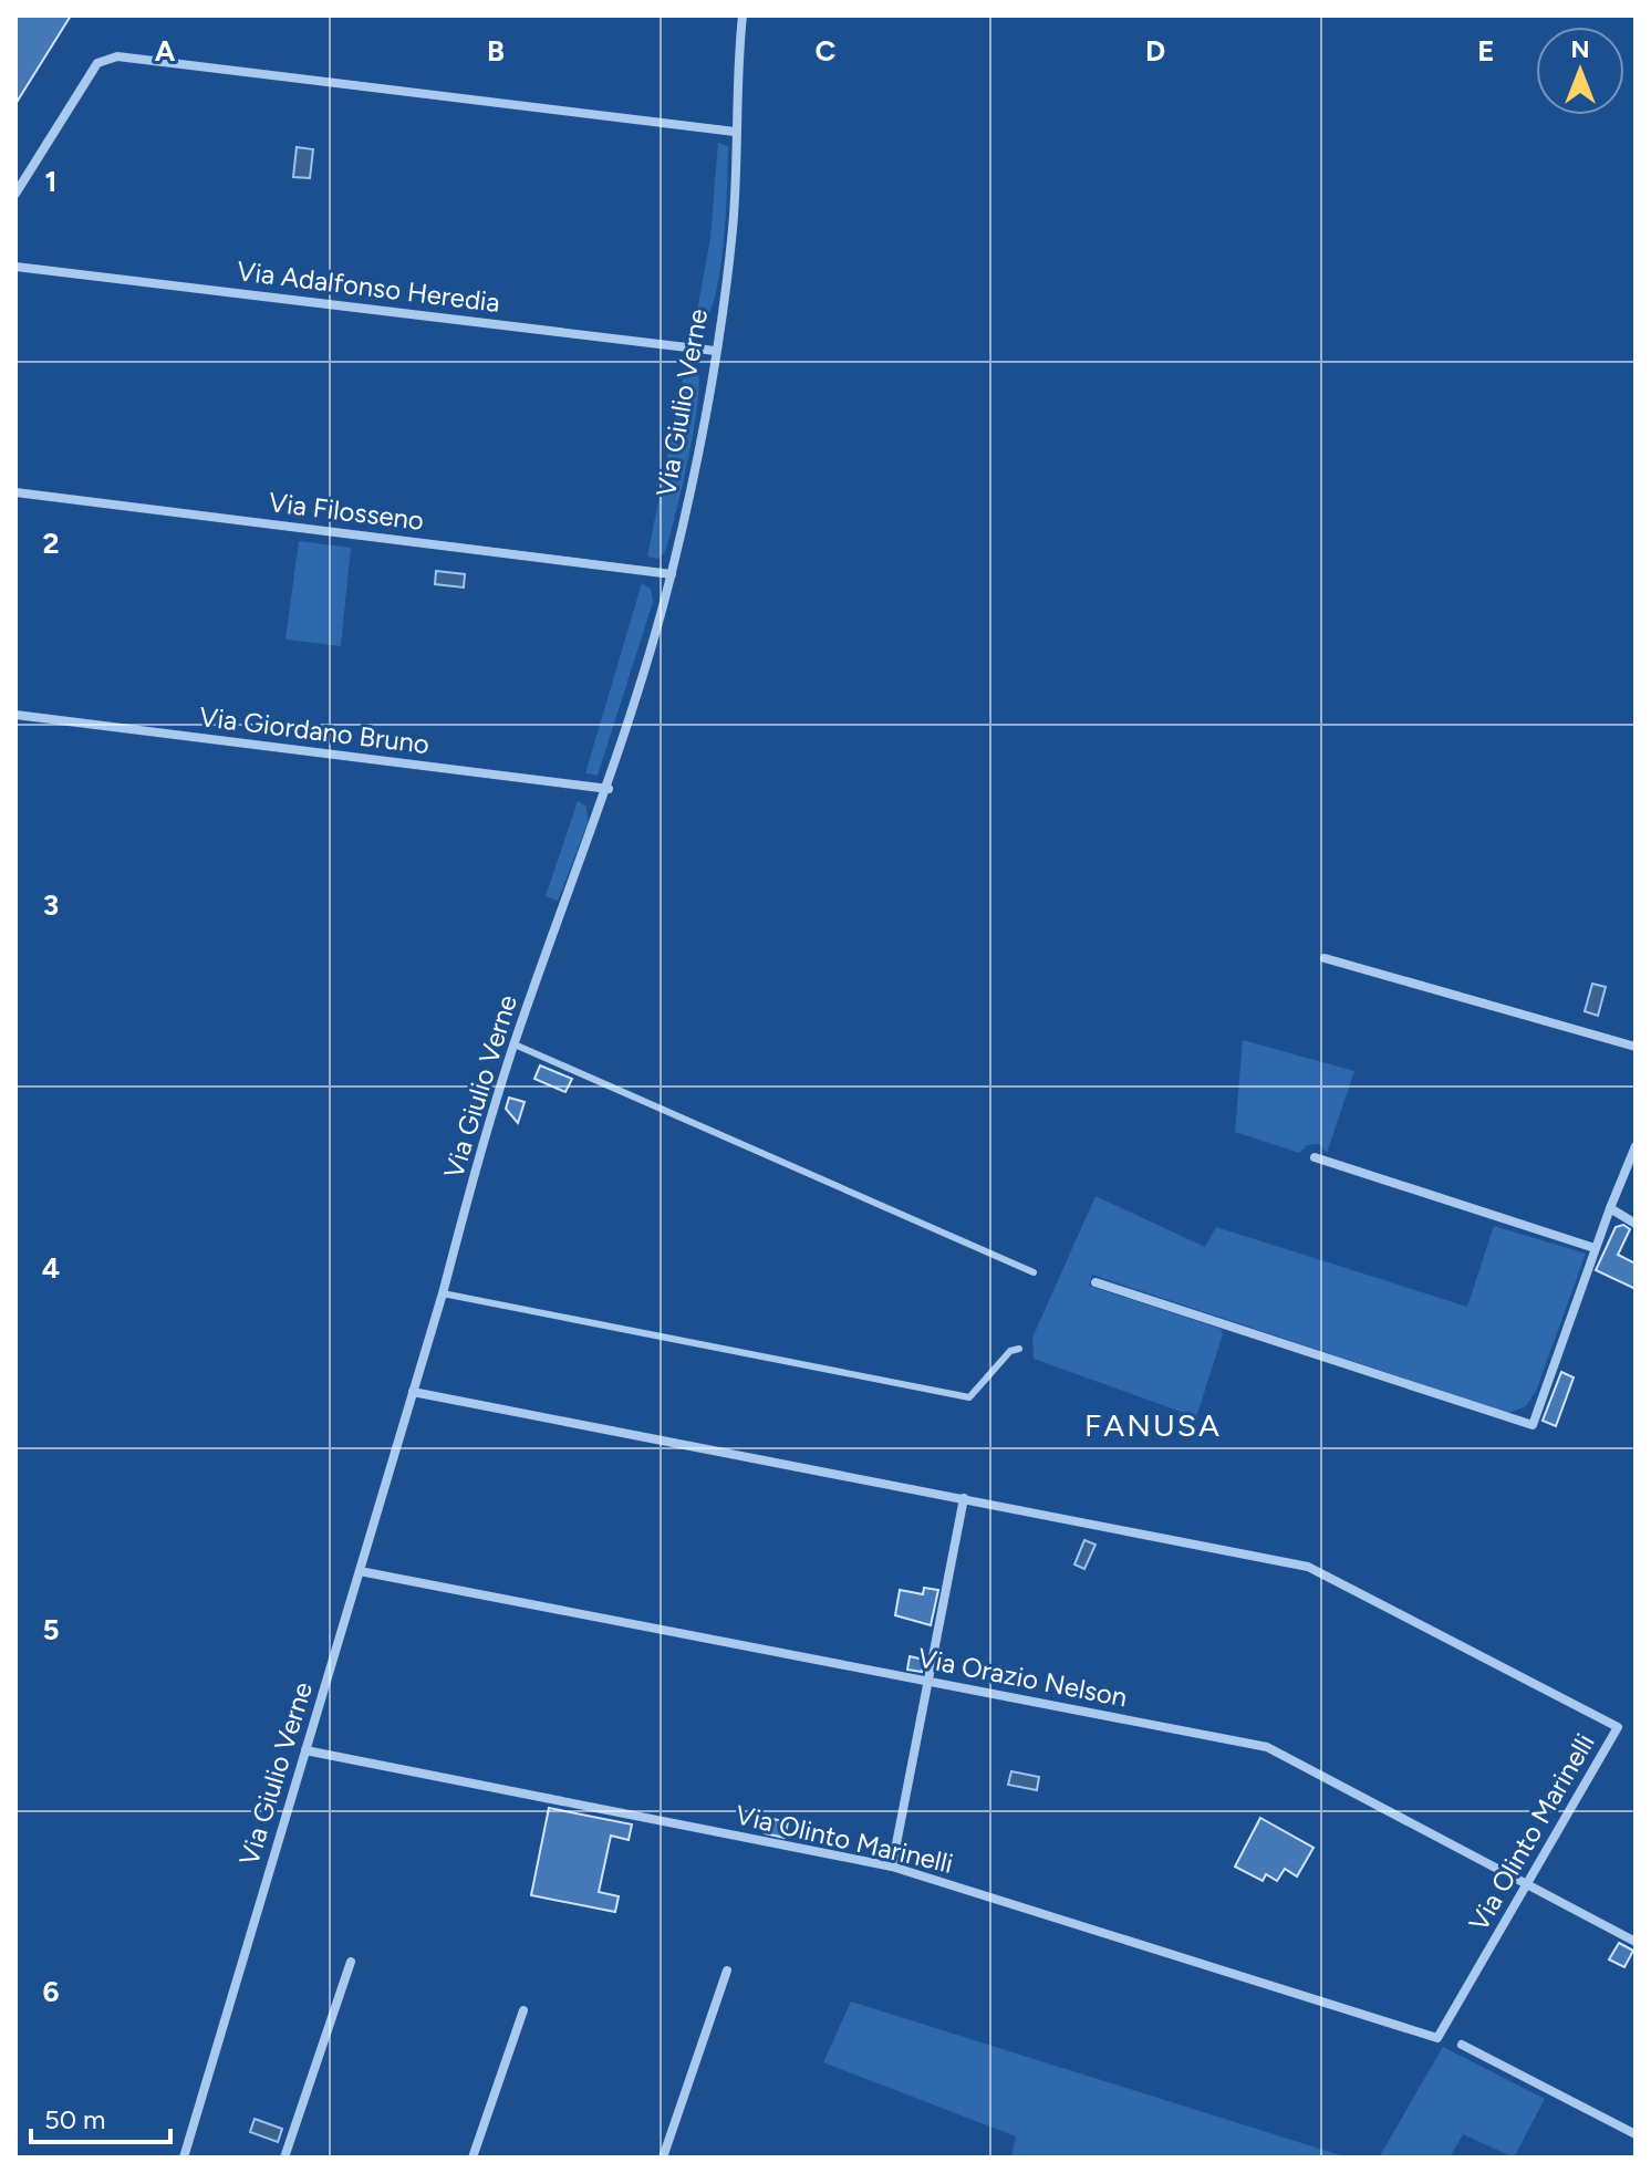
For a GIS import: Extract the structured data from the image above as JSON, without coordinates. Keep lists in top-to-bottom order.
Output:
{
  "streets": {
    "street": [
      "Via Adalfonso Heredia",
      "Via Giulio Verne",
      "Via Filosseno",
      "Via Giordano Bruno",
      "Via Orazio Nelson",
      "Via Olinto Marinelli"
    ]
  },
  "crossings": [
    ["Via Adalfonso Heredia", "Via Giulio Verne"],
    ["Via Giulio Verne", "Via Filosseno"],
    ["Via Giulio Verne", "Via Giordano Bruno"],
    ["Via Giulio Verne", "Via Orazio Nelson"],
    ["Via Giulio Verne", "Via Olinto Marinelli"],
    ["Via Orazio Nelson", "Via Olinto Marinelli"]
  ],
  "districts": ["FANUSA"],
  "scale_bar": "50 m",
  "north": "top",
  "grid": {
    "columns": [
      "A",
      "B",
      "C",
      "D",
      "E"
    ],
    "rows": [
      "1",
      "2",
      "3",
      "4",
      "5",
      "6"
    ]
  }
}
